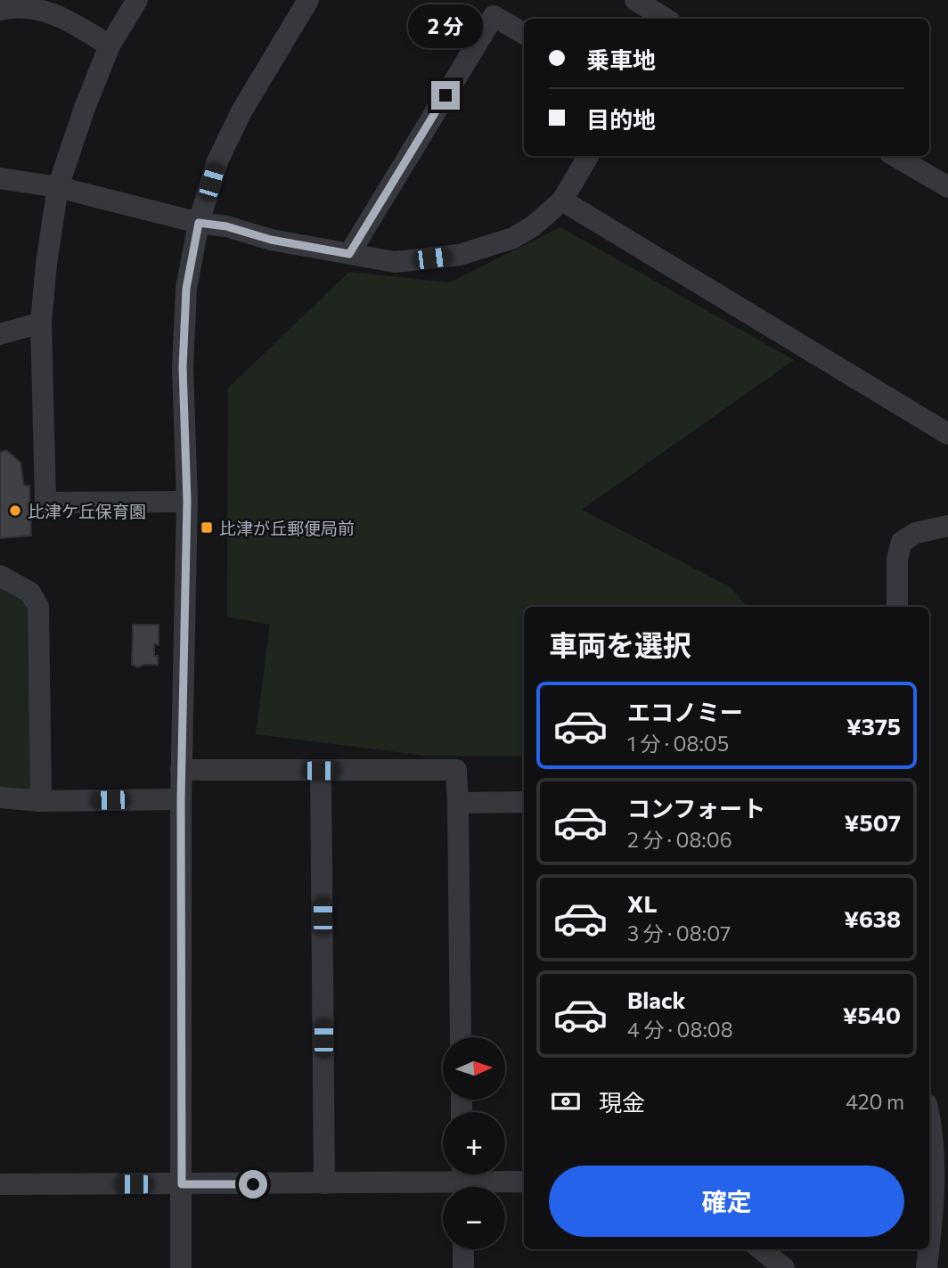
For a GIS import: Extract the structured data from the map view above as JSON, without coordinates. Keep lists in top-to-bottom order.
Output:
{
  "places": {
    "other": ["比津ケ丘保育園"],
    "transit": ["比津が丘郵便局前"]
  },
  "north": "right",
  "page": {
    "bubble": "2 分",
    "banner": ["乗車地", "目的地"],
    "heading": "車両を選択",
    "list": [
      {
        "name": "エコノミー",
        "note": "1 分 · 08:05",
        "value": "¥375"
      },
      {
        "name": "コンフォート",
        "note": "2 分 · 08:06",
        "value": "¥507"
      },
      {
        "name": "XL",
        "note": "3 分 · 08:07",
        "value": "¥638"
      },
      {
        "name": "Black",
        "note": "4 分 · 08:08",
        "value": "¥540"
      }
    ],
    "map_buttons": ["+", "−"],
    "pay": ["現金", "420 m"],
    "buttons": "確定"
  }
}
